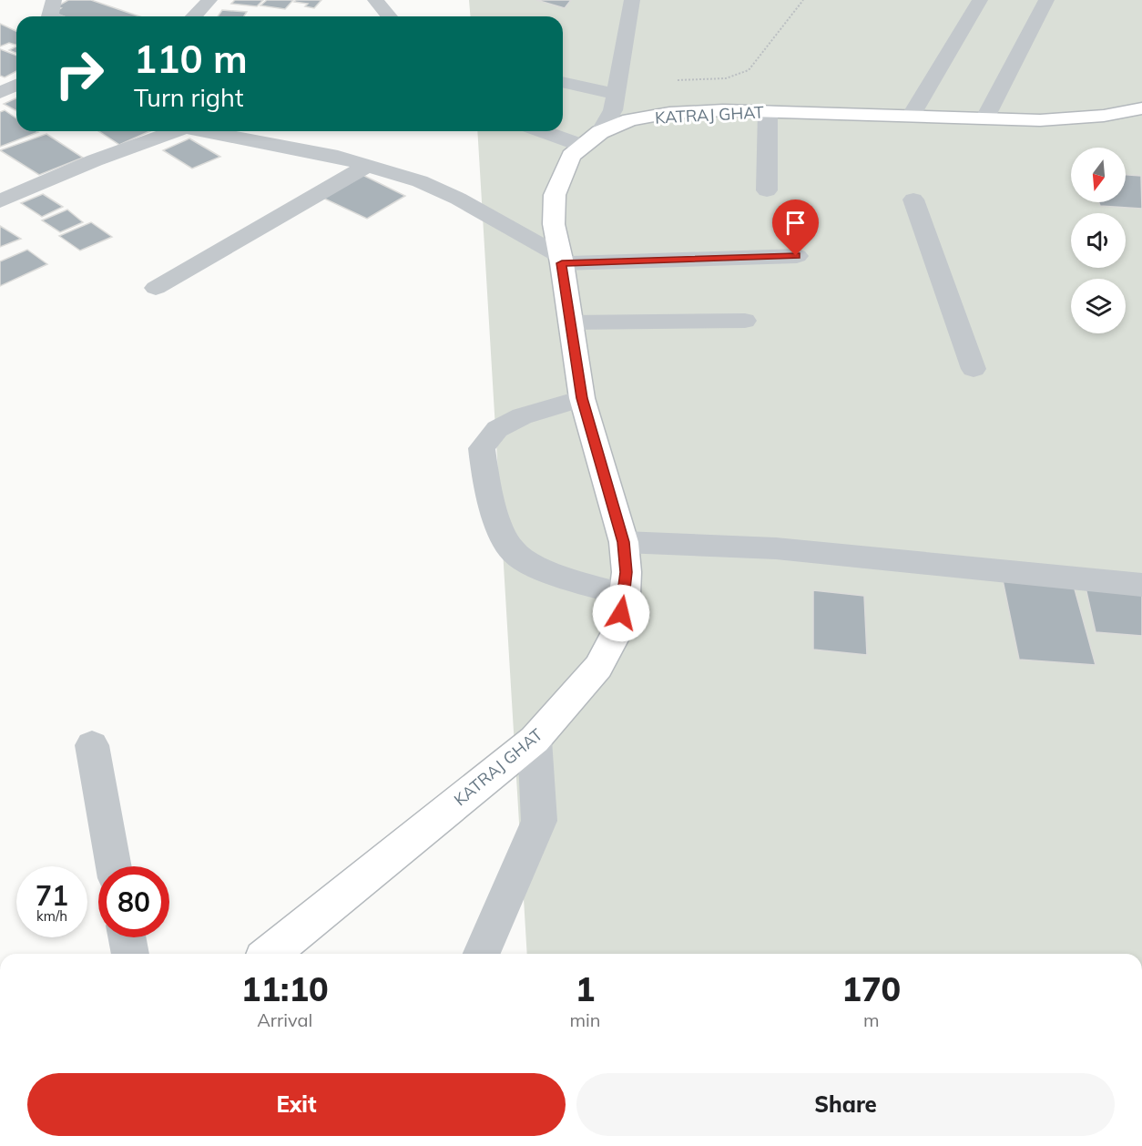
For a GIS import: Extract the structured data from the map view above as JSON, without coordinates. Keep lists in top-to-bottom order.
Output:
{
  "streets": {
    "highway": ["KATRAJ GHAT"]
  },
  "north": "bottom",
  "page": {
    "turn": ["110 m", "Turn right"],
    "speed": "71 km/h",
    "limit": "80",
    "eta": [
      "11:10",
      "Arrival",
      "1",
      "min",
      "170",
      "m"
    ],
    "buttons": ["Exit", "Share"]
  }
}
